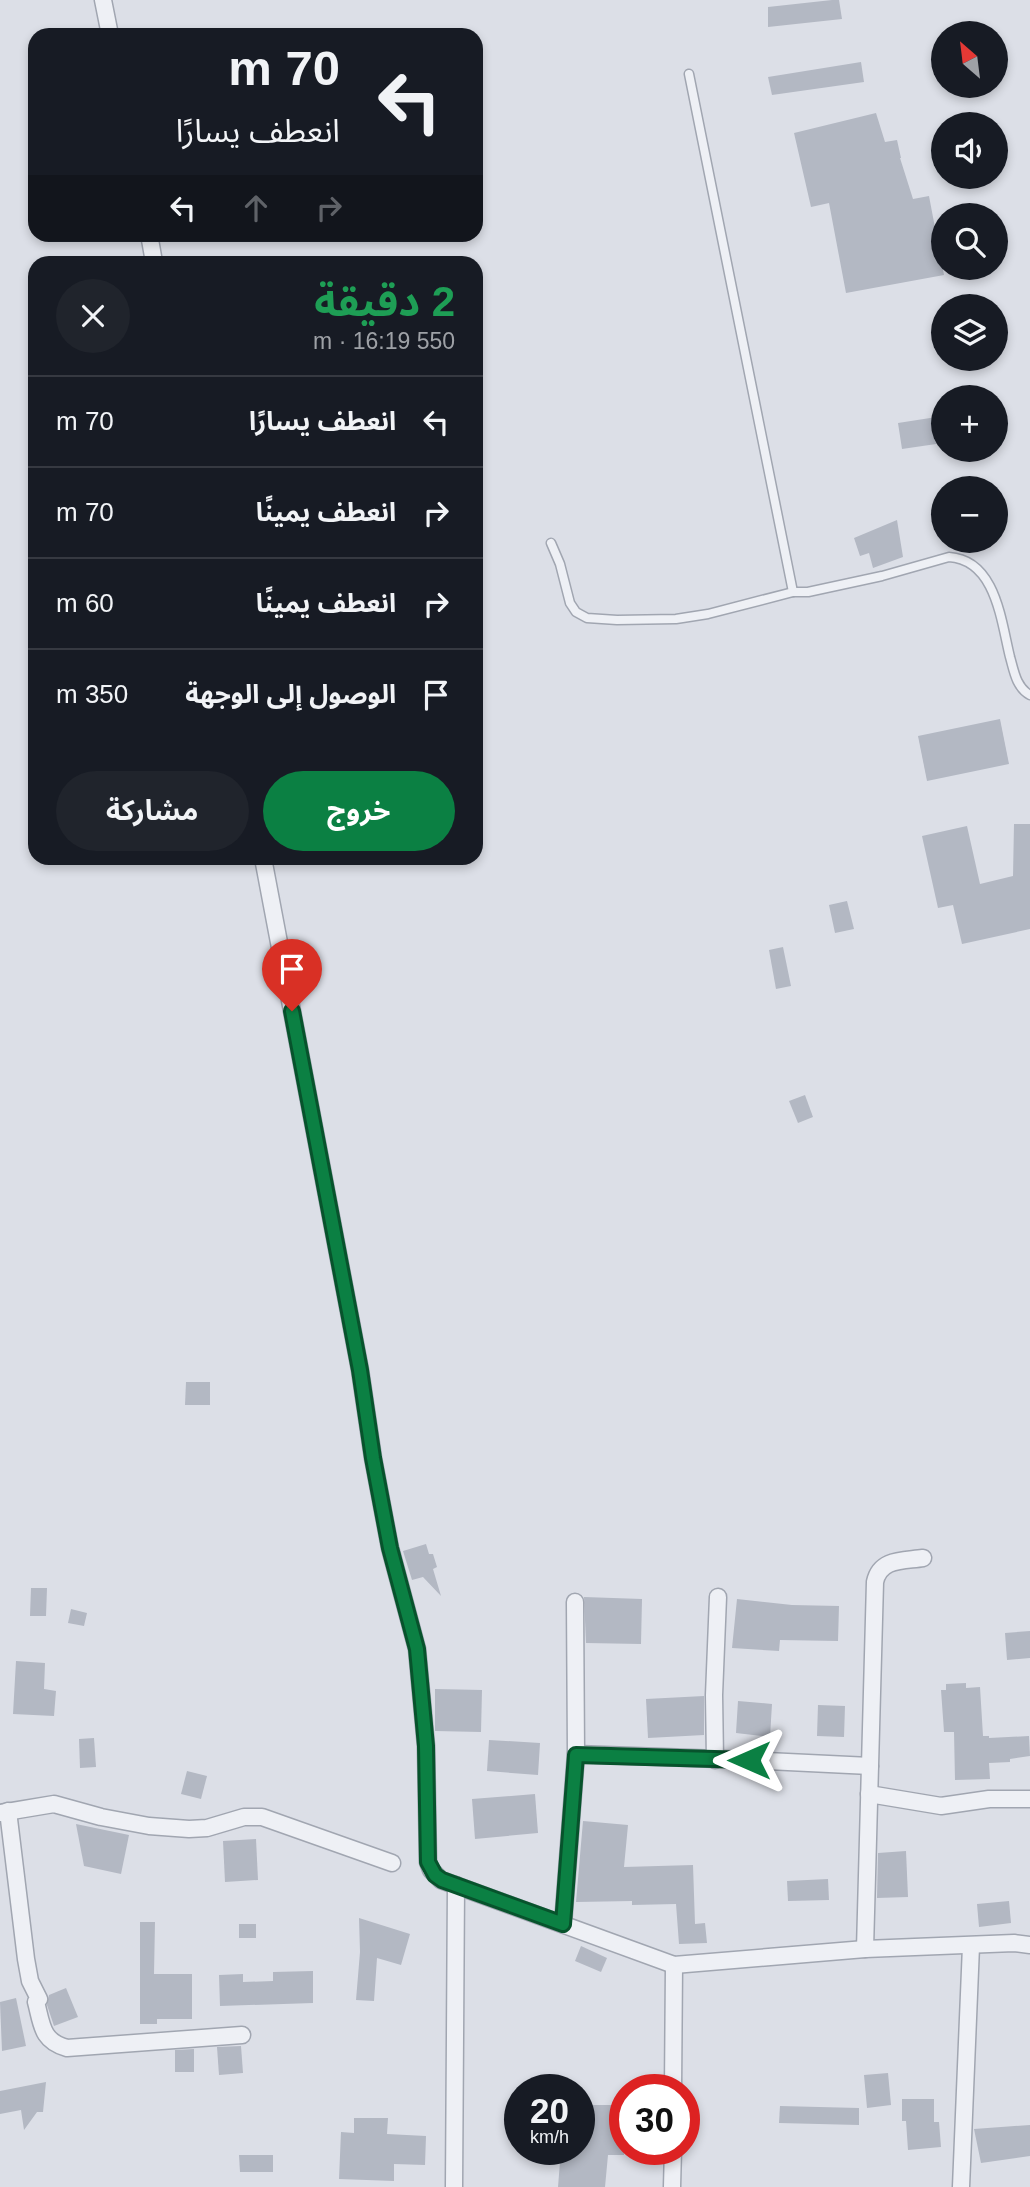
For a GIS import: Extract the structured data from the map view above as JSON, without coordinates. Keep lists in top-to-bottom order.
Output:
{
  "north": "top left",
  "page": {
    "map_buttons": ["+", "−"],
    "turn": ["70 m", "انعطف يسارًا"],
    "heading": ["2 دقيقة", "550 m · 16:19"],
    "list": [
      {
        "name": "انعطف يسارًا",
        "value": "70 m"
      },
      {
        "name": "انعطف يمينًا",
        "value": "70 m"
      },
      {
        "name": "انعطف يمينًا",
        "value": "60 m"
      },
      {
        "name": "الوصول إلى الوجهة",
        "value": "350 m"
      }
    ],
    "buttons": ["خروج", "مشاركة"],
    "speed": "20 km/h",
    "limit": "30"
  }
}
